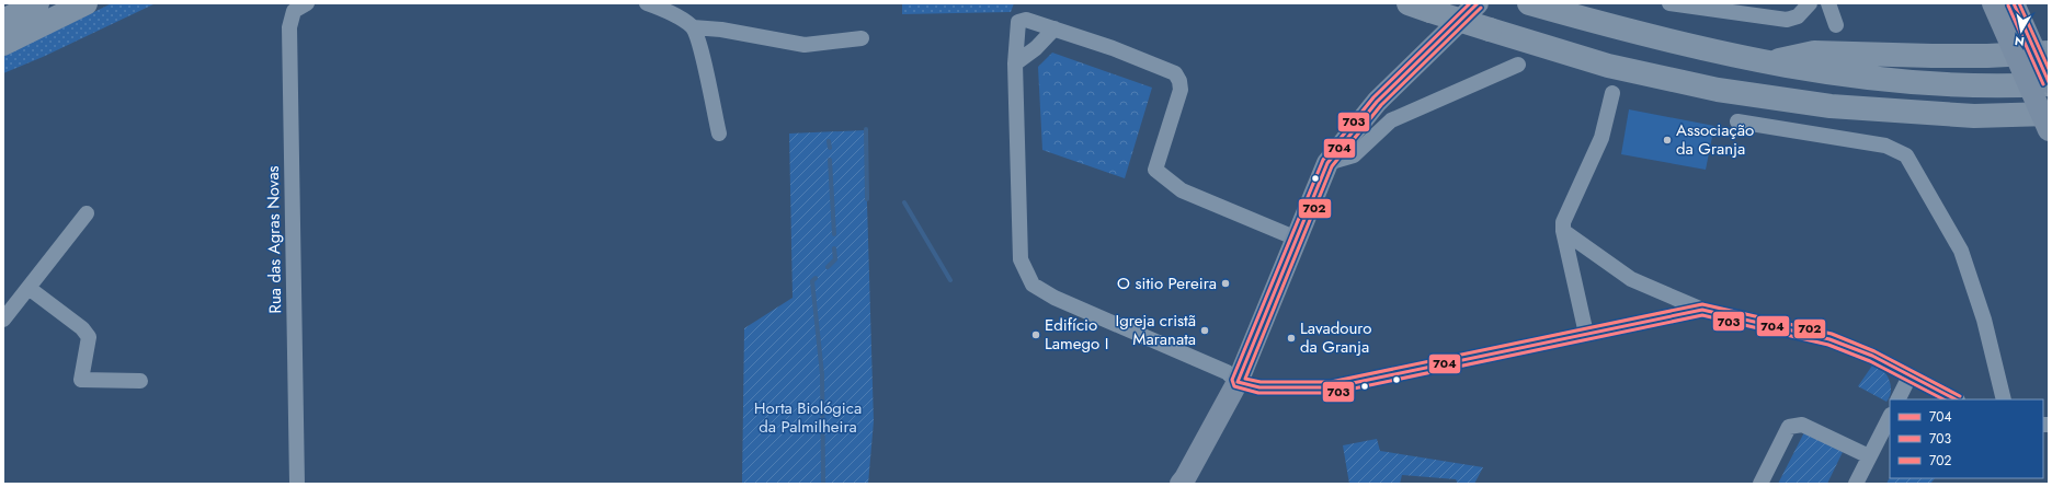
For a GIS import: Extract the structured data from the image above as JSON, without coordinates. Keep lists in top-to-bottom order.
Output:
{
  "streets": {
    "street": ["Rua das Agras Novas"]
  },
  "parks": ["Horta Biológica da Palmilheira"],
  "places": [
    "Associação da Granja",
    "O sitio Pereira",
    "Igreja cristã Maranata",
    "Edifício Lamego I",
    "Lavadouro da Granja"
  ],
  "lines": ["transit line 704", "transit line 703", "transit line 702"],
  "legend": ["704", "703", "702"],
  "north": "bottom"
}
